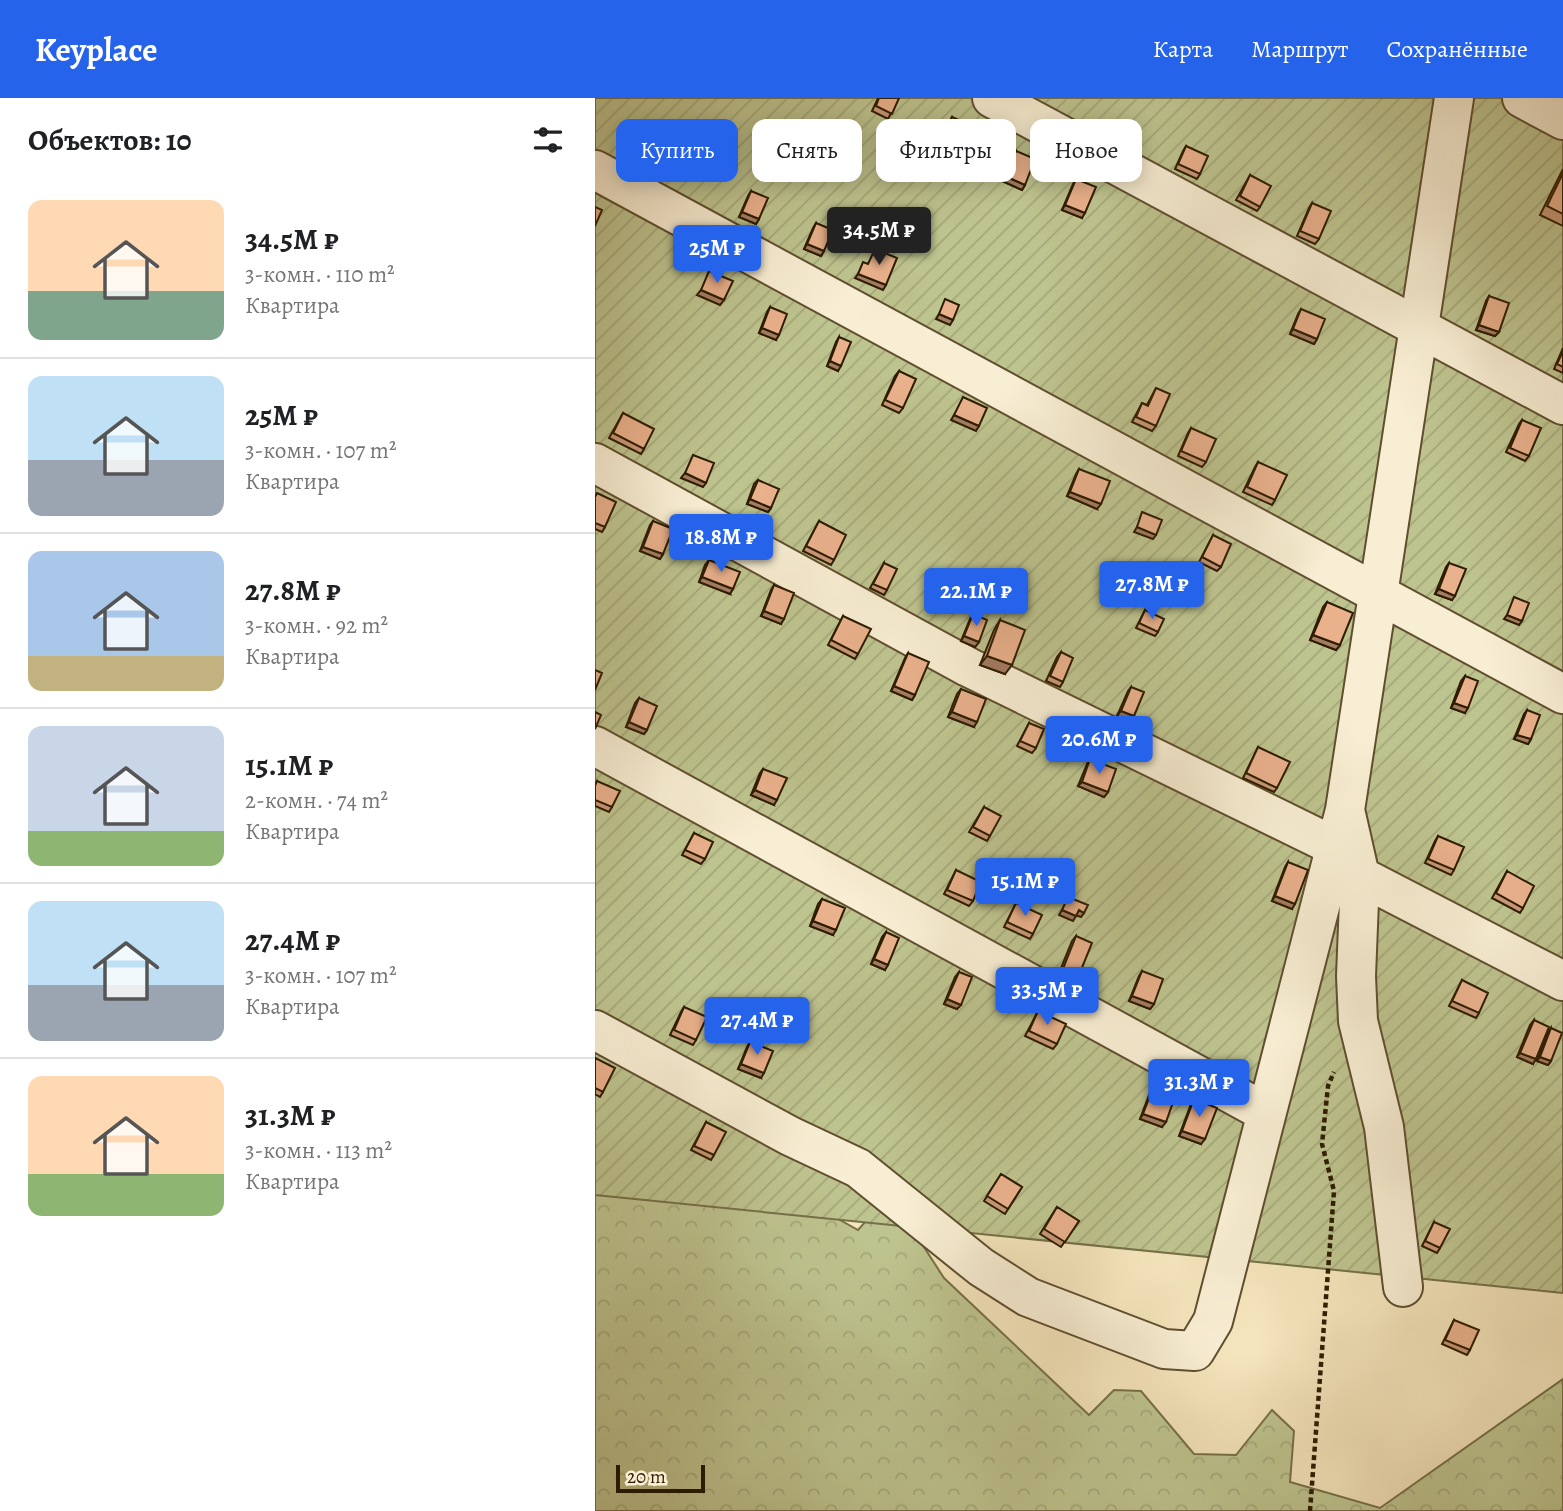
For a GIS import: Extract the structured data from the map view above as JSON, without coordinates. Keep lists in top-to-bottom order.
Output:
{
  "scale_bar": "20 m",
  "page": {
    "header": "Keyplace",
    "nav": ["Карта", "Маршрут", "Сохранённые"],
    "heading": "Объектов: 10",
    "chip": [
      "Купить",
      "Снять",
      "Фильтры",
      "Новое"
    ],
    "list": [
      {
        "name": "34.5M ₽",
        "note": "3-комн. · 110 m² · Квартира"
      },
      {
        "name": "25M ₽",
        "note": "3-комн. · 107 m² · Квартира"
      },
      {
        "name": "27.8M ₽",
        "note": "3-комн. · 92 m² · Квартира"
      },
      {
        "name": "15.1M ₽",
        "note": "2-комн. · 74 m² · Квартира"
      },
      {
        "name": "27.4M ₽",
        "note": "3-комн. · 107 m² · Квартира"
      },
      {
        "name": "31.3M ₽",
        "note": "3-комн. · 113 m² · Квартира"
      }
    ],
    "price": [
      "34.5M ₽",
      "25M ₽",
      "18.8M ₽",
      "27.8M ₽",
      "22.1M ₽",
      "20.6M ₽",
      "15.1M ₽",
      "33.5M ₽",
      "27.4M ₽",
      "31.3M ₽"
    ],
    "scale": "20 m"
  }
}
